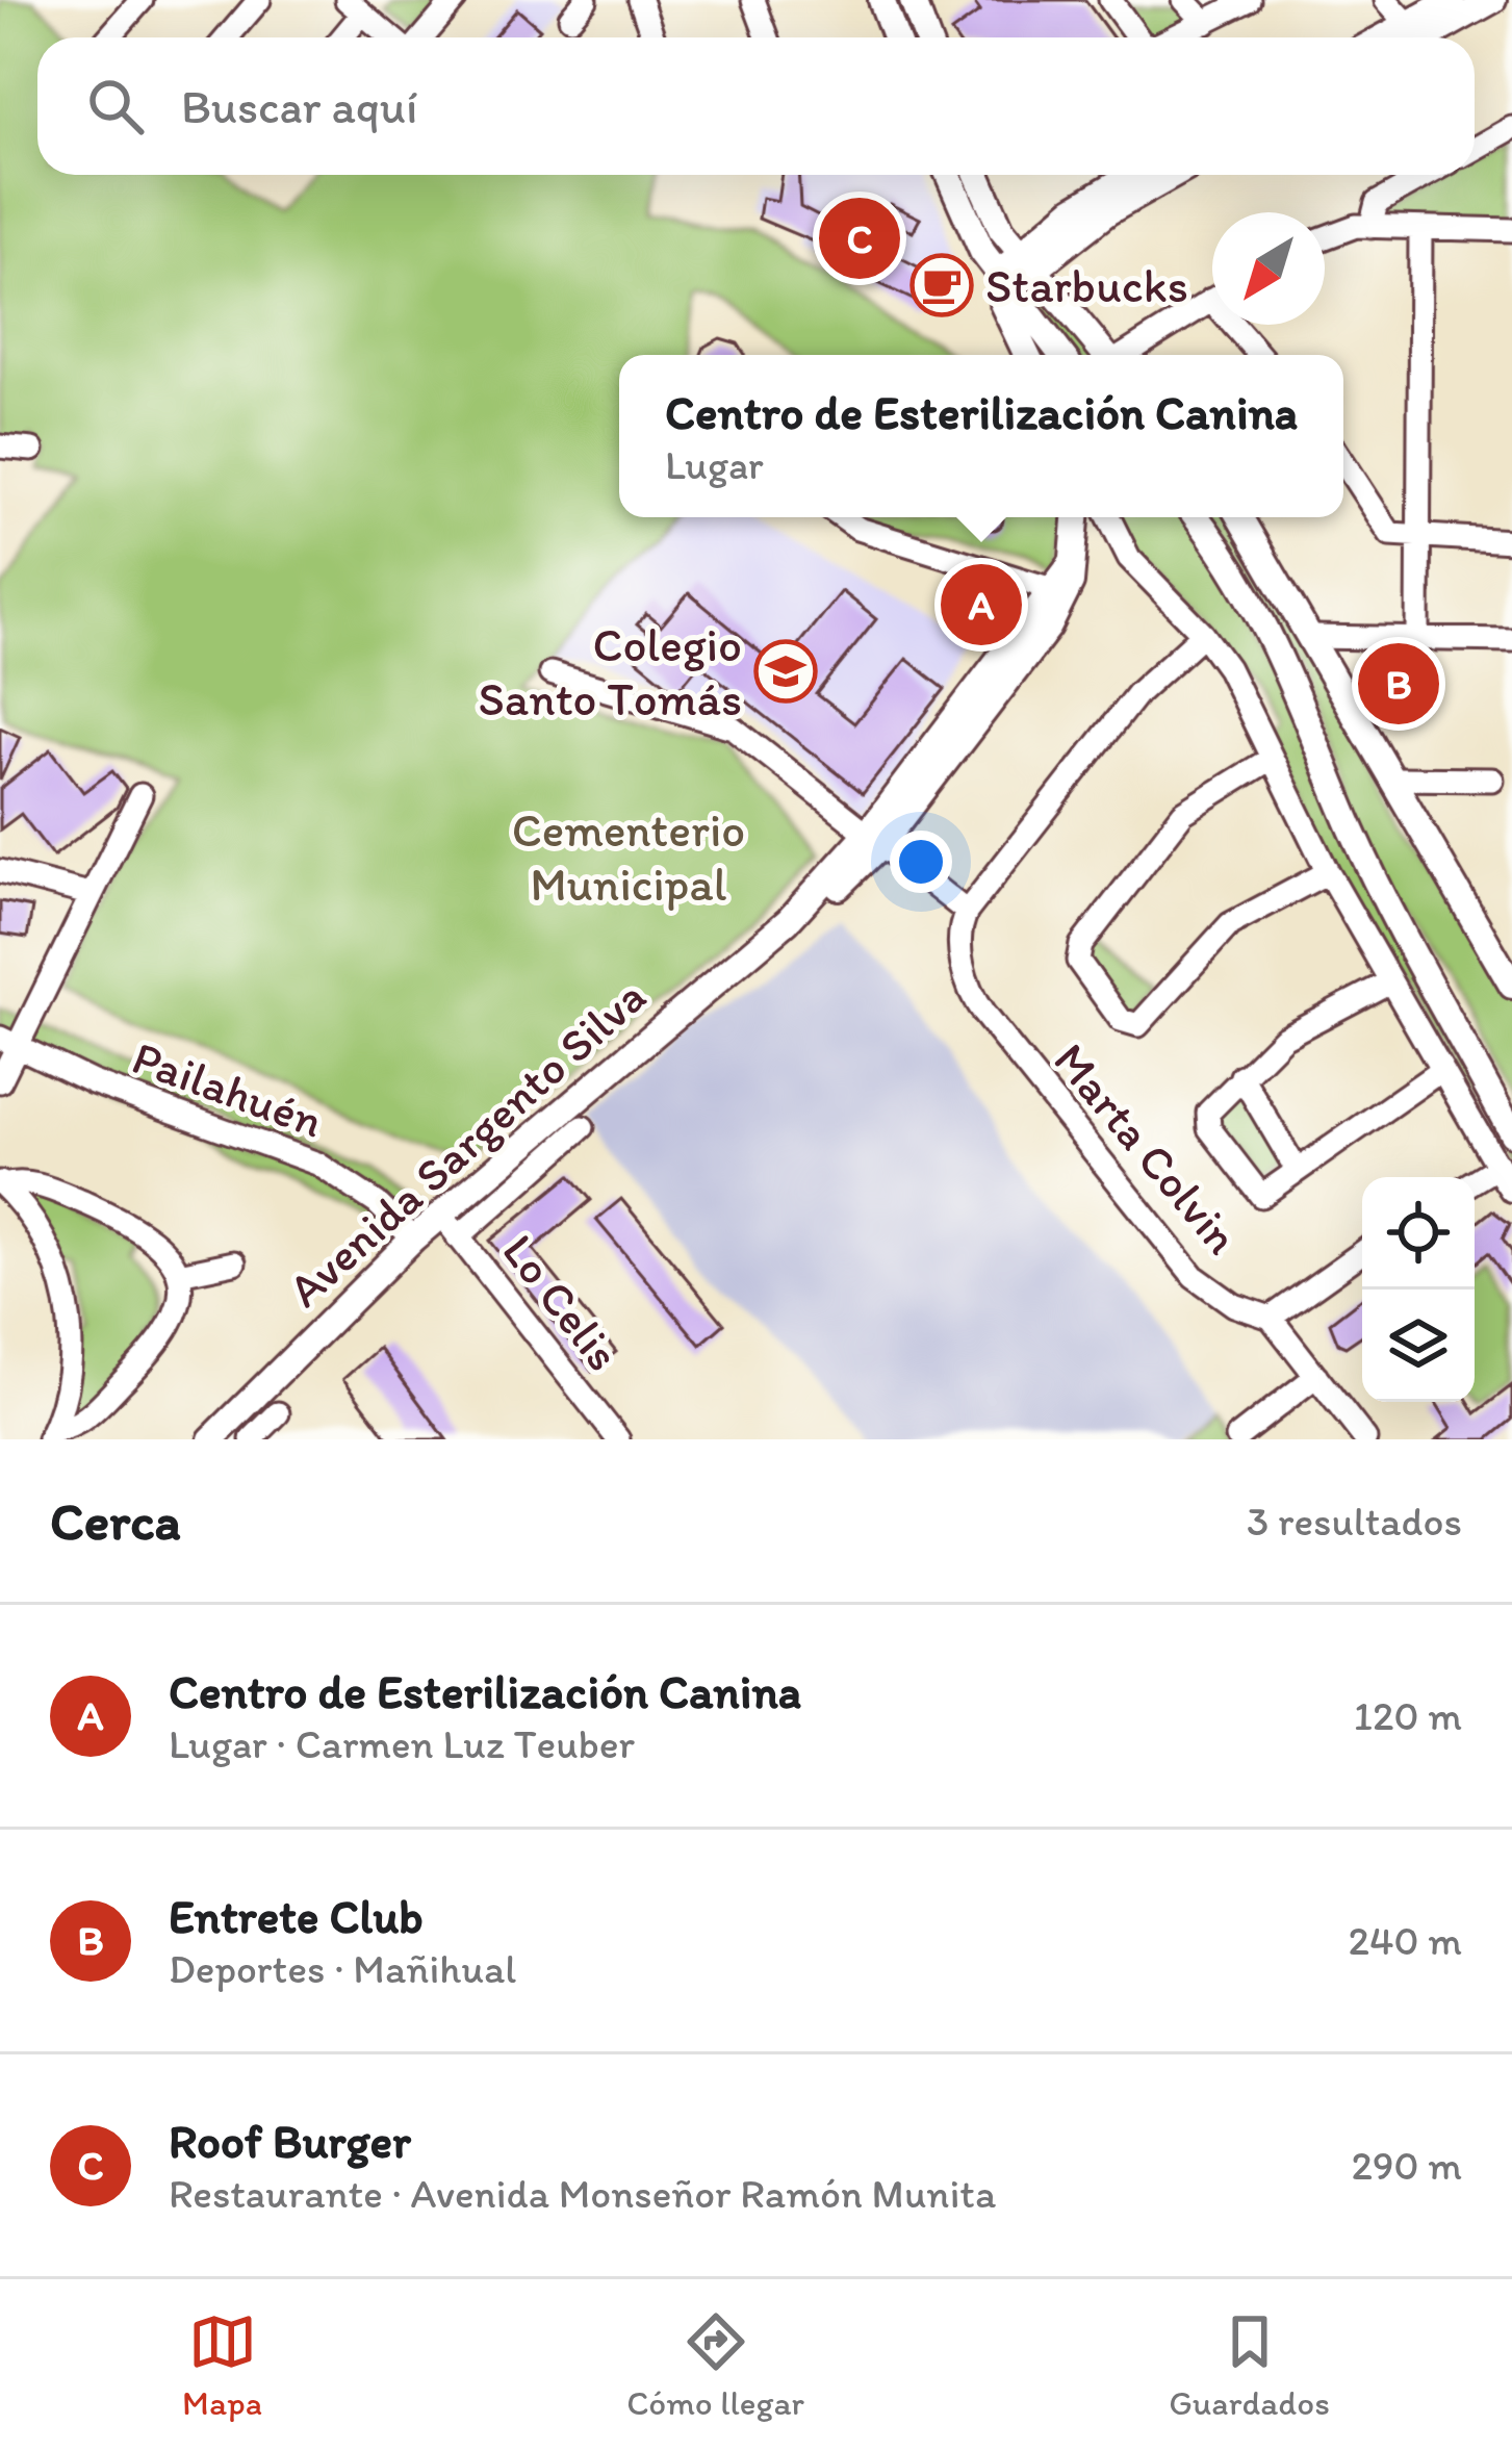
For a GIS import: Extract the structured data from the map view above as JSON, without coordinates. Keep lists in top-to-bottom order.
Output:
{
  "streets": {
    "main road": ["Avenida Sargento Silva"],
    "street": ["Pailahuén", "Marta Colvin", "Lo Celis"]
  },
  "crossings": [
    ["Pailahuén", "Avenida Sargento Silva"],
    ["Avenida Sargento Silva", "Lo Celis"]
  ],
  "parks": ["Cementerio Municipal"],
  "places": {
    "cafe": ["Starbucks"],
    "school or university": ["Colegio Santo Tomás"]
  },
  "north": "bottom left",
  "page": {
    "search": "Buscar aquí",
    "pins": ["C", "A", "B"],
    "popup": ["Centro de Esterilización Canina", "Lugar"],
    "heading": ["Cerca", "3 resultados"],
    "list": [
      {
        "mark": "A",
        "name": "Centro de Esterilización Canina",
        "note": "Lugar · Carmen Luz Teuber",
        "value": "120 m"
      },
      {
        "mark": "B",
        "name": "Entrete Club",
        "note": "Deportes · Mañihual",
        "value": "240 m"
      },
      {
        "mark": "C",
        "name": "Roof Burger",
        "note": "Restaurante · Avenida Monseñor Ramón Munita",
        "value": "290 m"
      }
    ],
    "nav": ["Mapa", "Cómo llegar", "Guardados"]
  }
}
